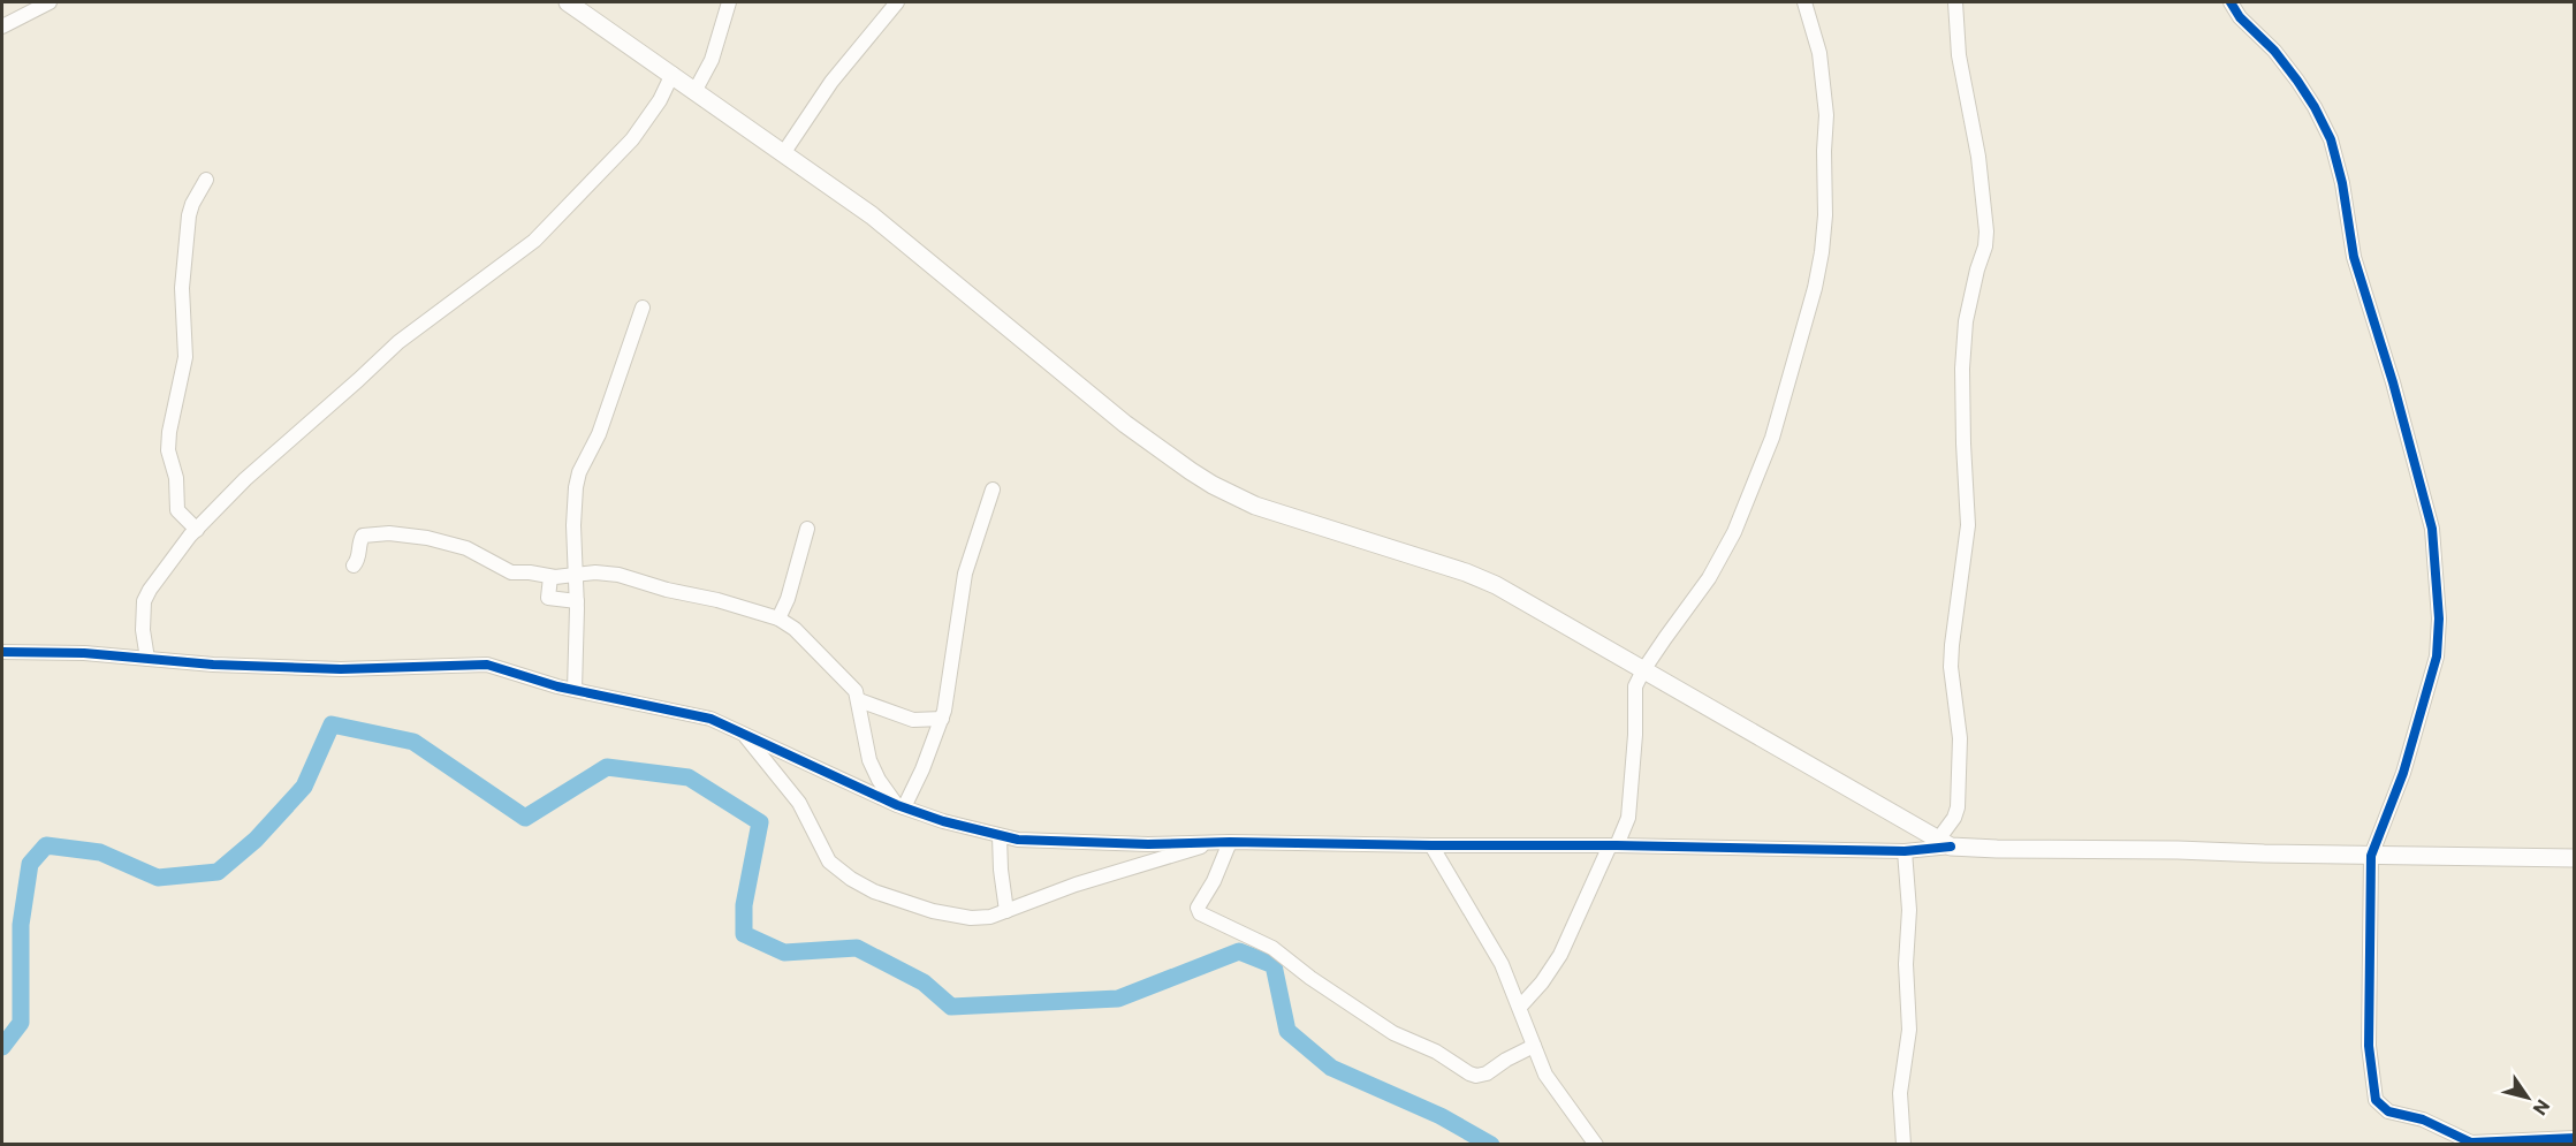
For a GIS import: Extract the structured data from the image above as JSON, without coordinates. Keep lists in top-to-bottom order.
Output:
{
  "north": "bottom right"
}
